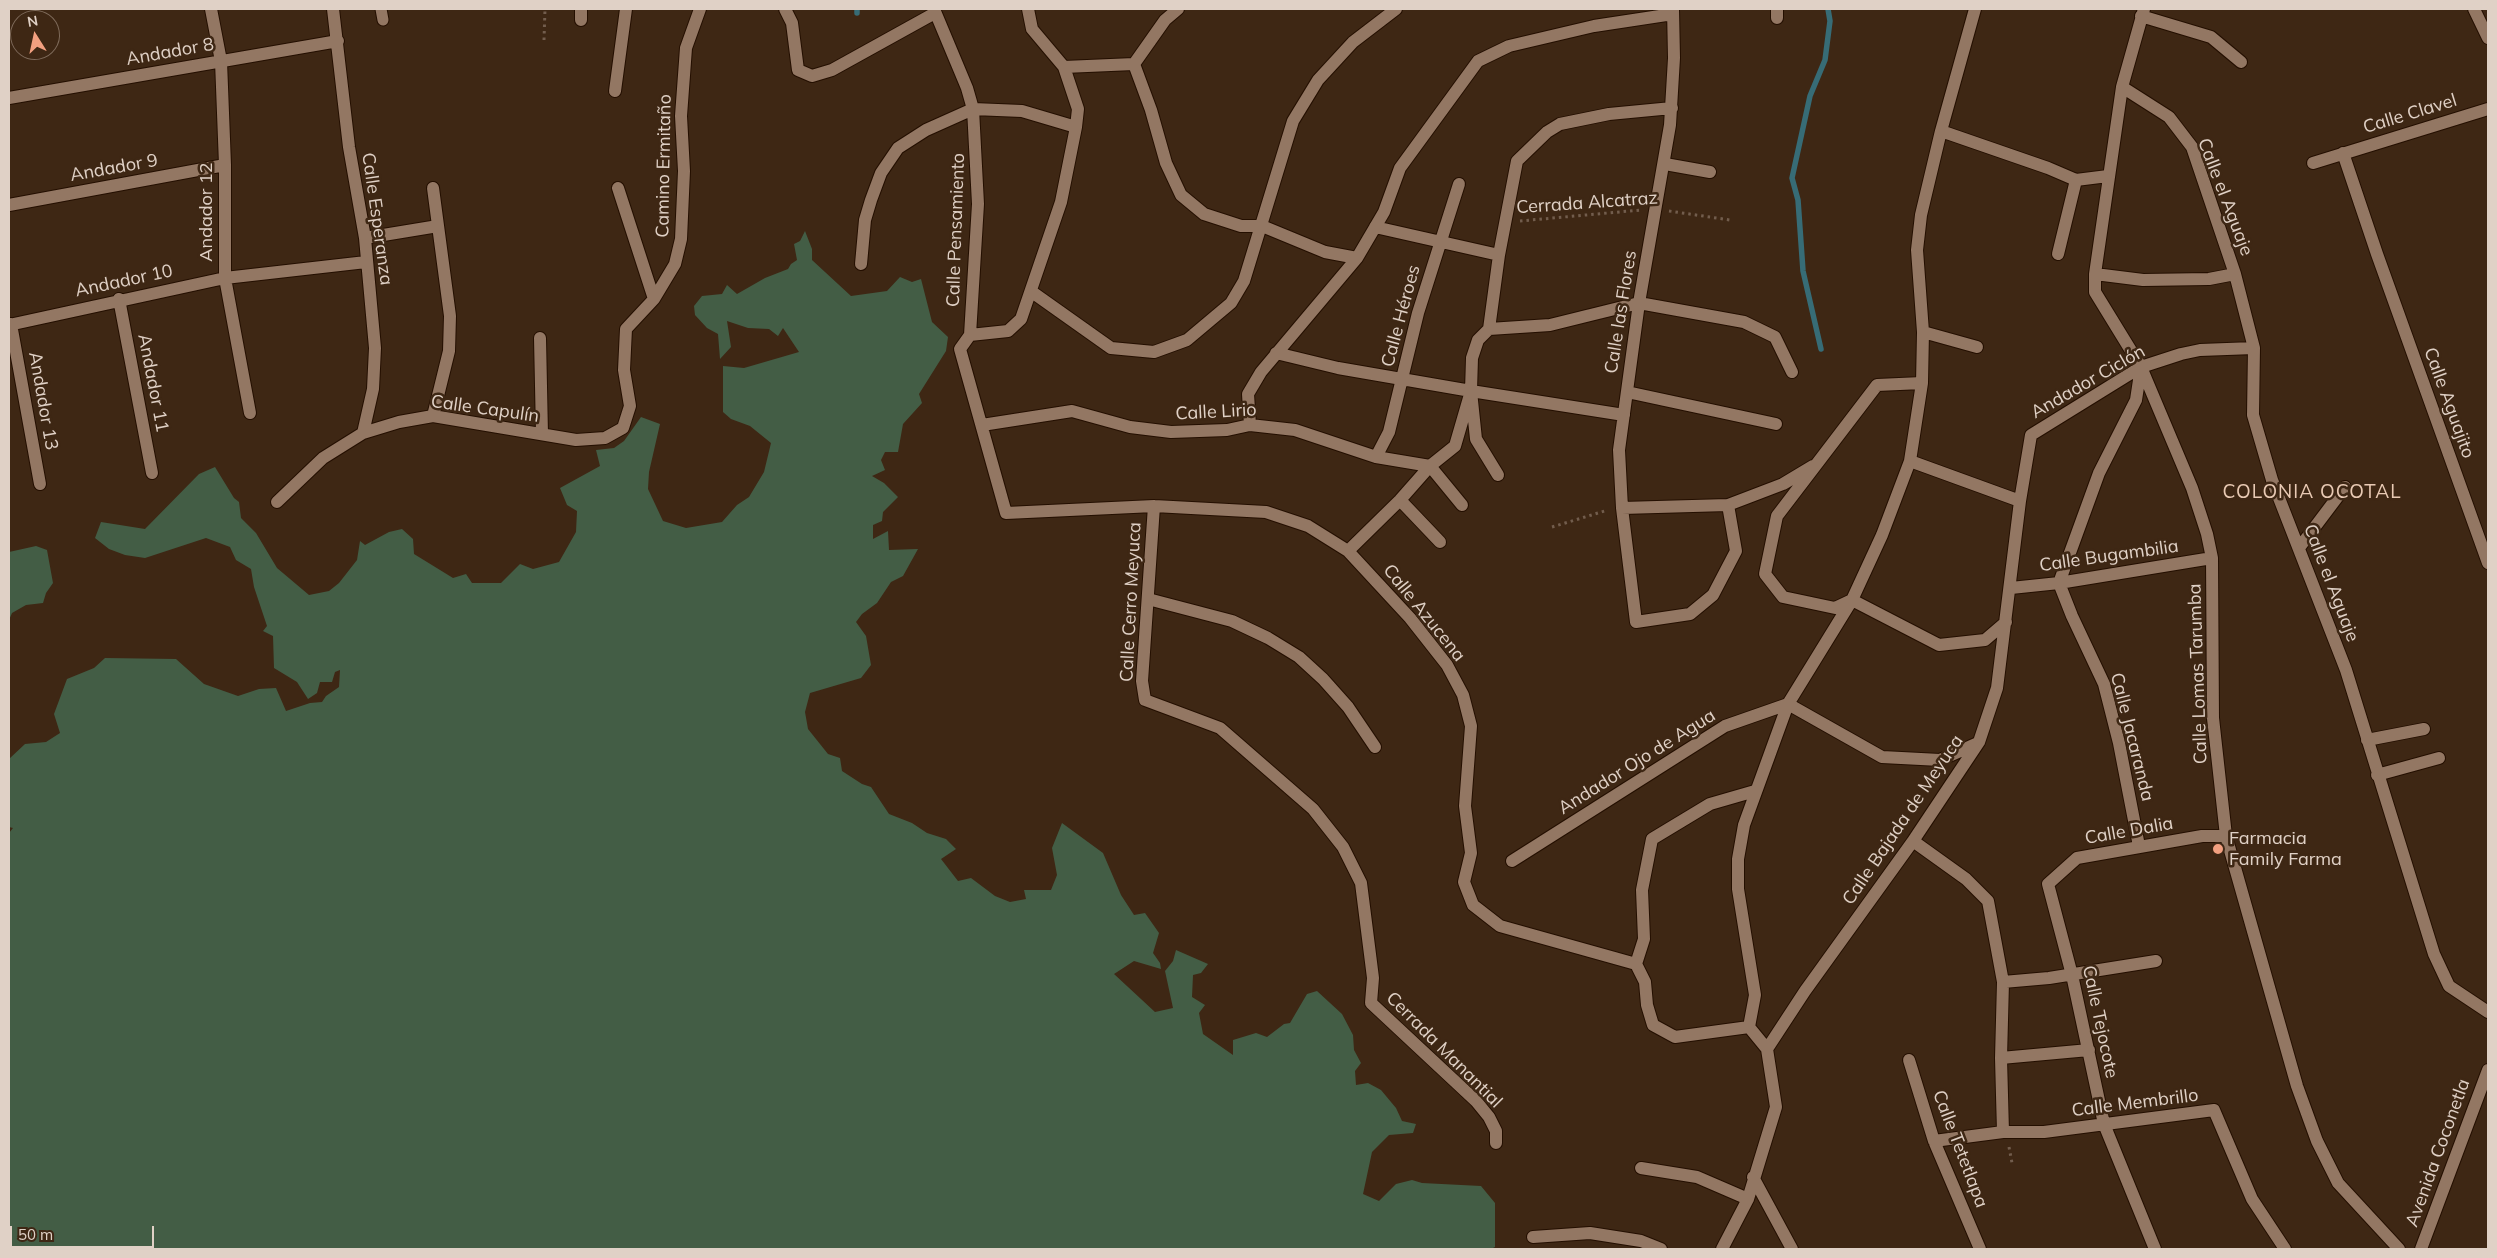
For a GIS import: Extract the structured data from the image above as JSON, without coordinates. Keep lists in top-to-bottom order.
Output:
{
  "streets": {
    "street": [
      "Andador 8",
      "Calle Clavel",
      "Camino Ermitaño",
      "Andador 9",
      "Calle el Aguaje",
      "Andador 12",
      "Calle Esperanza",
      "Calle Pensamiento",
      "Andador 10",
      "Calle las Flores",
      "Calle Héroes",
      "Andador Ciclón",
      "Andador 11",
      "Andador 13",
      "Calle Aguajito",
      "Calle Capulín",
      "Calle Lirio",
      "Calle Bugambilia",
      "Calle Cerro Meyuca",
      "Calle Azucena",
      "Calle Lomas Tarumba",
      "Calle Jacaranda",
      "Andador Ojo de Agua",
      "Calle Bajada de Meyuca",
      "Calle Dalia",
      "Calle Tejocote",
      "Cerrada Manantial",
      "Calle Membrillo",
      "Calle Tetetlapa",
      "Avenida Coconetla"
    ],
    "path": ["Cerrada Alcatraz"]
  },
  "crossings": [
    ["Andador 8", "Andador 12"],
    ["Andador 8", "Calle Esperanza"],
    ["Calle Clavel", "Calle Aguajito"],
    ["Camino Ermitaño", "Calle Capulín"],
    ["Andador 9", "Andador 12"],
    ["Calle el Aguaje", "Andador Ciclón"],
    ["Calle el Aguaje", "Calle Lomas Tarumba"],
    ["Cerrada Alcatraz", "Calle las Flores"],
    ["Andador 12", "Andador 10"],
    ["Calle Esperanza", "Andador 10"],
    ["Calle Esperanza", "Calle Capulín"],
    ["Calle Pensamiento", "Calle Lirio"],
    ["Calle Pensamiento", "Calle Azucena"],
    ["Andador 10", "Andador 11"],
    ["Andador 10", "Andador 13"],
    ["Calle Héroes", "Calle Lirio"],
    ["Andador Ciclón", "Calle Bugambilia"],
    ["Andador Ciclón", "Calle Lomas Tarumba"],
    ["Andador Ciclón", "Calle Bajada de Meyuca"],
    ["Calle Bugambilia", "Calle Lomas Tarumba"],
    ["Calle Bugambilia", "Calle Jacaranda"],
    ["Calle Bugambilia", "Calle Bajada de Meyuca"],
    ["Calle Cerro Meyuca", "Calle Azucena"],
    ["Calle Cerro Meyuca", "Cerrada Manantial"],
    ["Calle Lomas Tarumba", "Calle Dalia"],
    ["Calle Jacaranda", "Calle Dalia"],
    ["Calle Dalia", "Calle Tejocote"],
    ["Calle Tejocote", "Calle Membrillo"],
    ["Calle Membrillo", "Calle Tetetlapa"]
  ],
  "districts": ["COLONIA OCOTAL"],
  "places": ["Farmacia Family Farma"],
  "scale_bar": "50 m",
  "north": "top"
}
